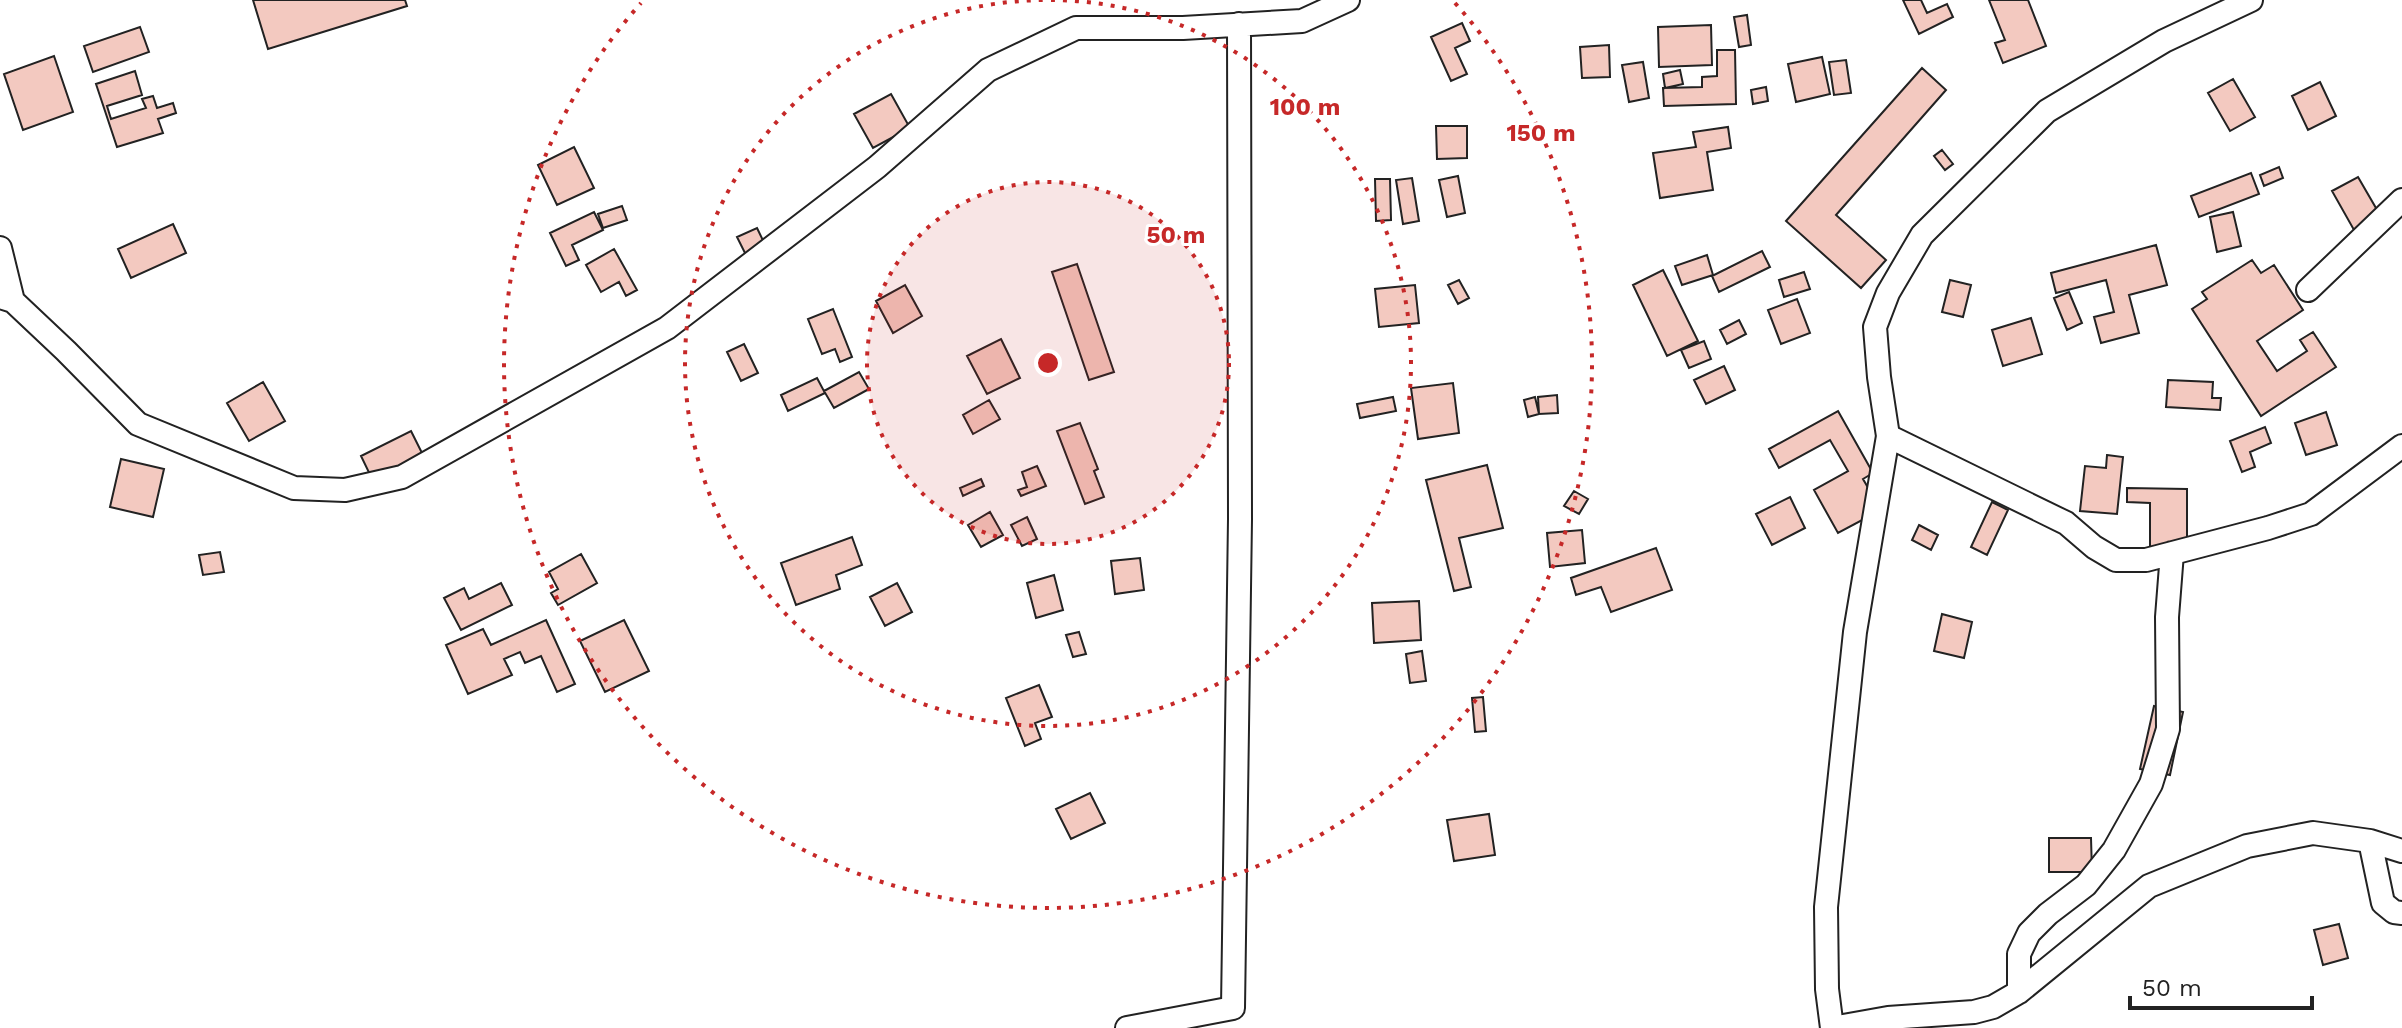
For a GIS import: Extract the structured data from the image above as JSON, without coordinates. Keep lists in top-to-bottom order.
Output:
{
  "scale_bar": "50 m",
  "rings": ["100 m", "150 m", "50 m"]
}
